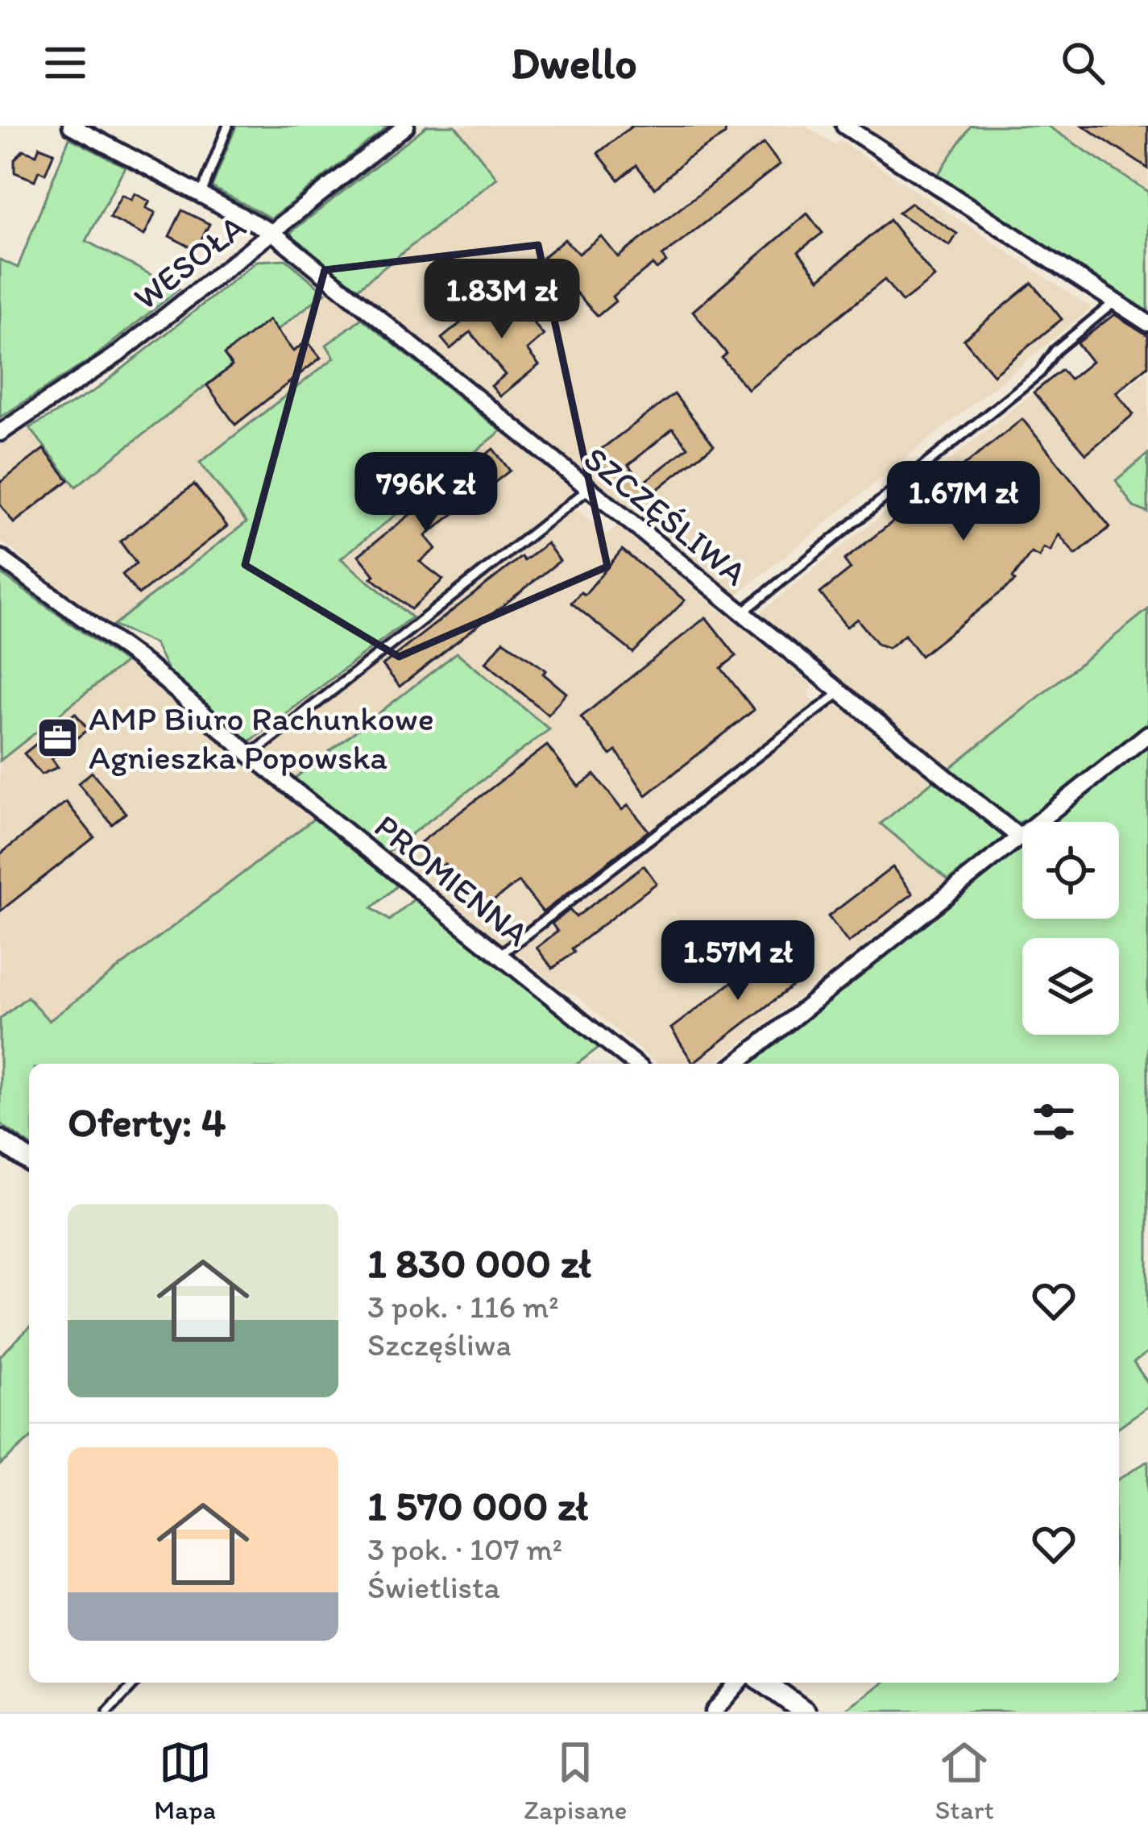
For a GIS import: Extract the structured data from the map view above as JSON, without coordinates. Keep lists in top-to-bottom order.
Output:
{
  "streets": {
    "street": ["WESOŁA", "SZCZĘŚLIWA", "PROMIENNA"]
  },
  "crossings": [
    ["WESOŁA", "SZCZĘŚLIWA"]
  ],
  "places": {
    "office": ["AMP Biuro Rachunkowe Agnieszka Popowska"]
  },
  "page": {
    "header": "Dwello",
    "price": [
      "1.83M zł",
      "796K zł",
      "1.67M zł",
      "1.57M zł"
    ],
    "heading": "Oferty: 4",
    "list": [
      {
        "name": "1 830 000 zł",
        "note": "3 pok. · 116 m² · Szczęśliwa"
      },
      {
        "name": "1 570 000 zł",
        "note": "3 pok. · 107 m² · Świetlista"
      }
    ],
    "tabs": ["Mapa", "Zapisane", "Start"]
  }
}
